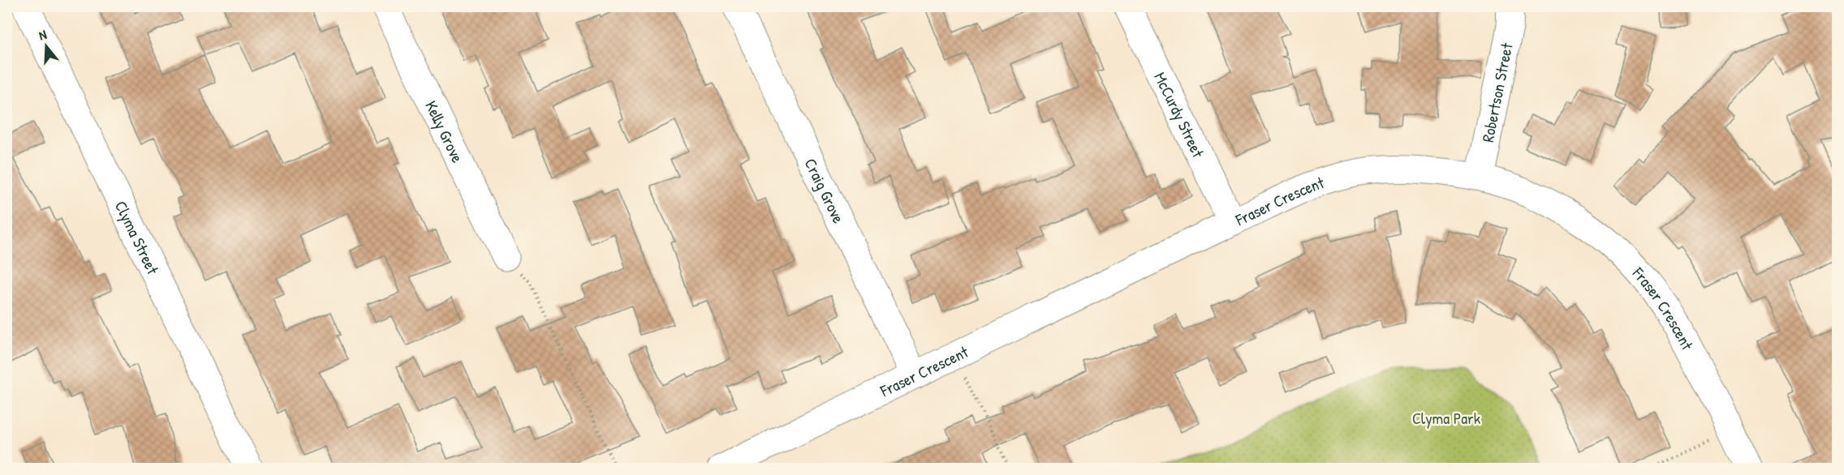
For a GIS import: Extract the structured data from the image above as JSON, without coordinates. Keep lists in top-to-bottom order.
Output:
{
  "streets": {
    "street": [
      "Robertson Street",
      "McCurdy Street",
      "Kelly Grove",
      "Craig Grove",
      "Fraser Crescent",
      "Clyma Street"
    ]
  },
  "crossings": [
    ["Robertson Street", "Fraser Crescent"],
    ["McCurdy Street", "Fraser Crescent"],
    ["Craig Grove", "Fraser Crescent"]
  ],
  "parks": ["Clyma Park"],
  "north": "top"
}
